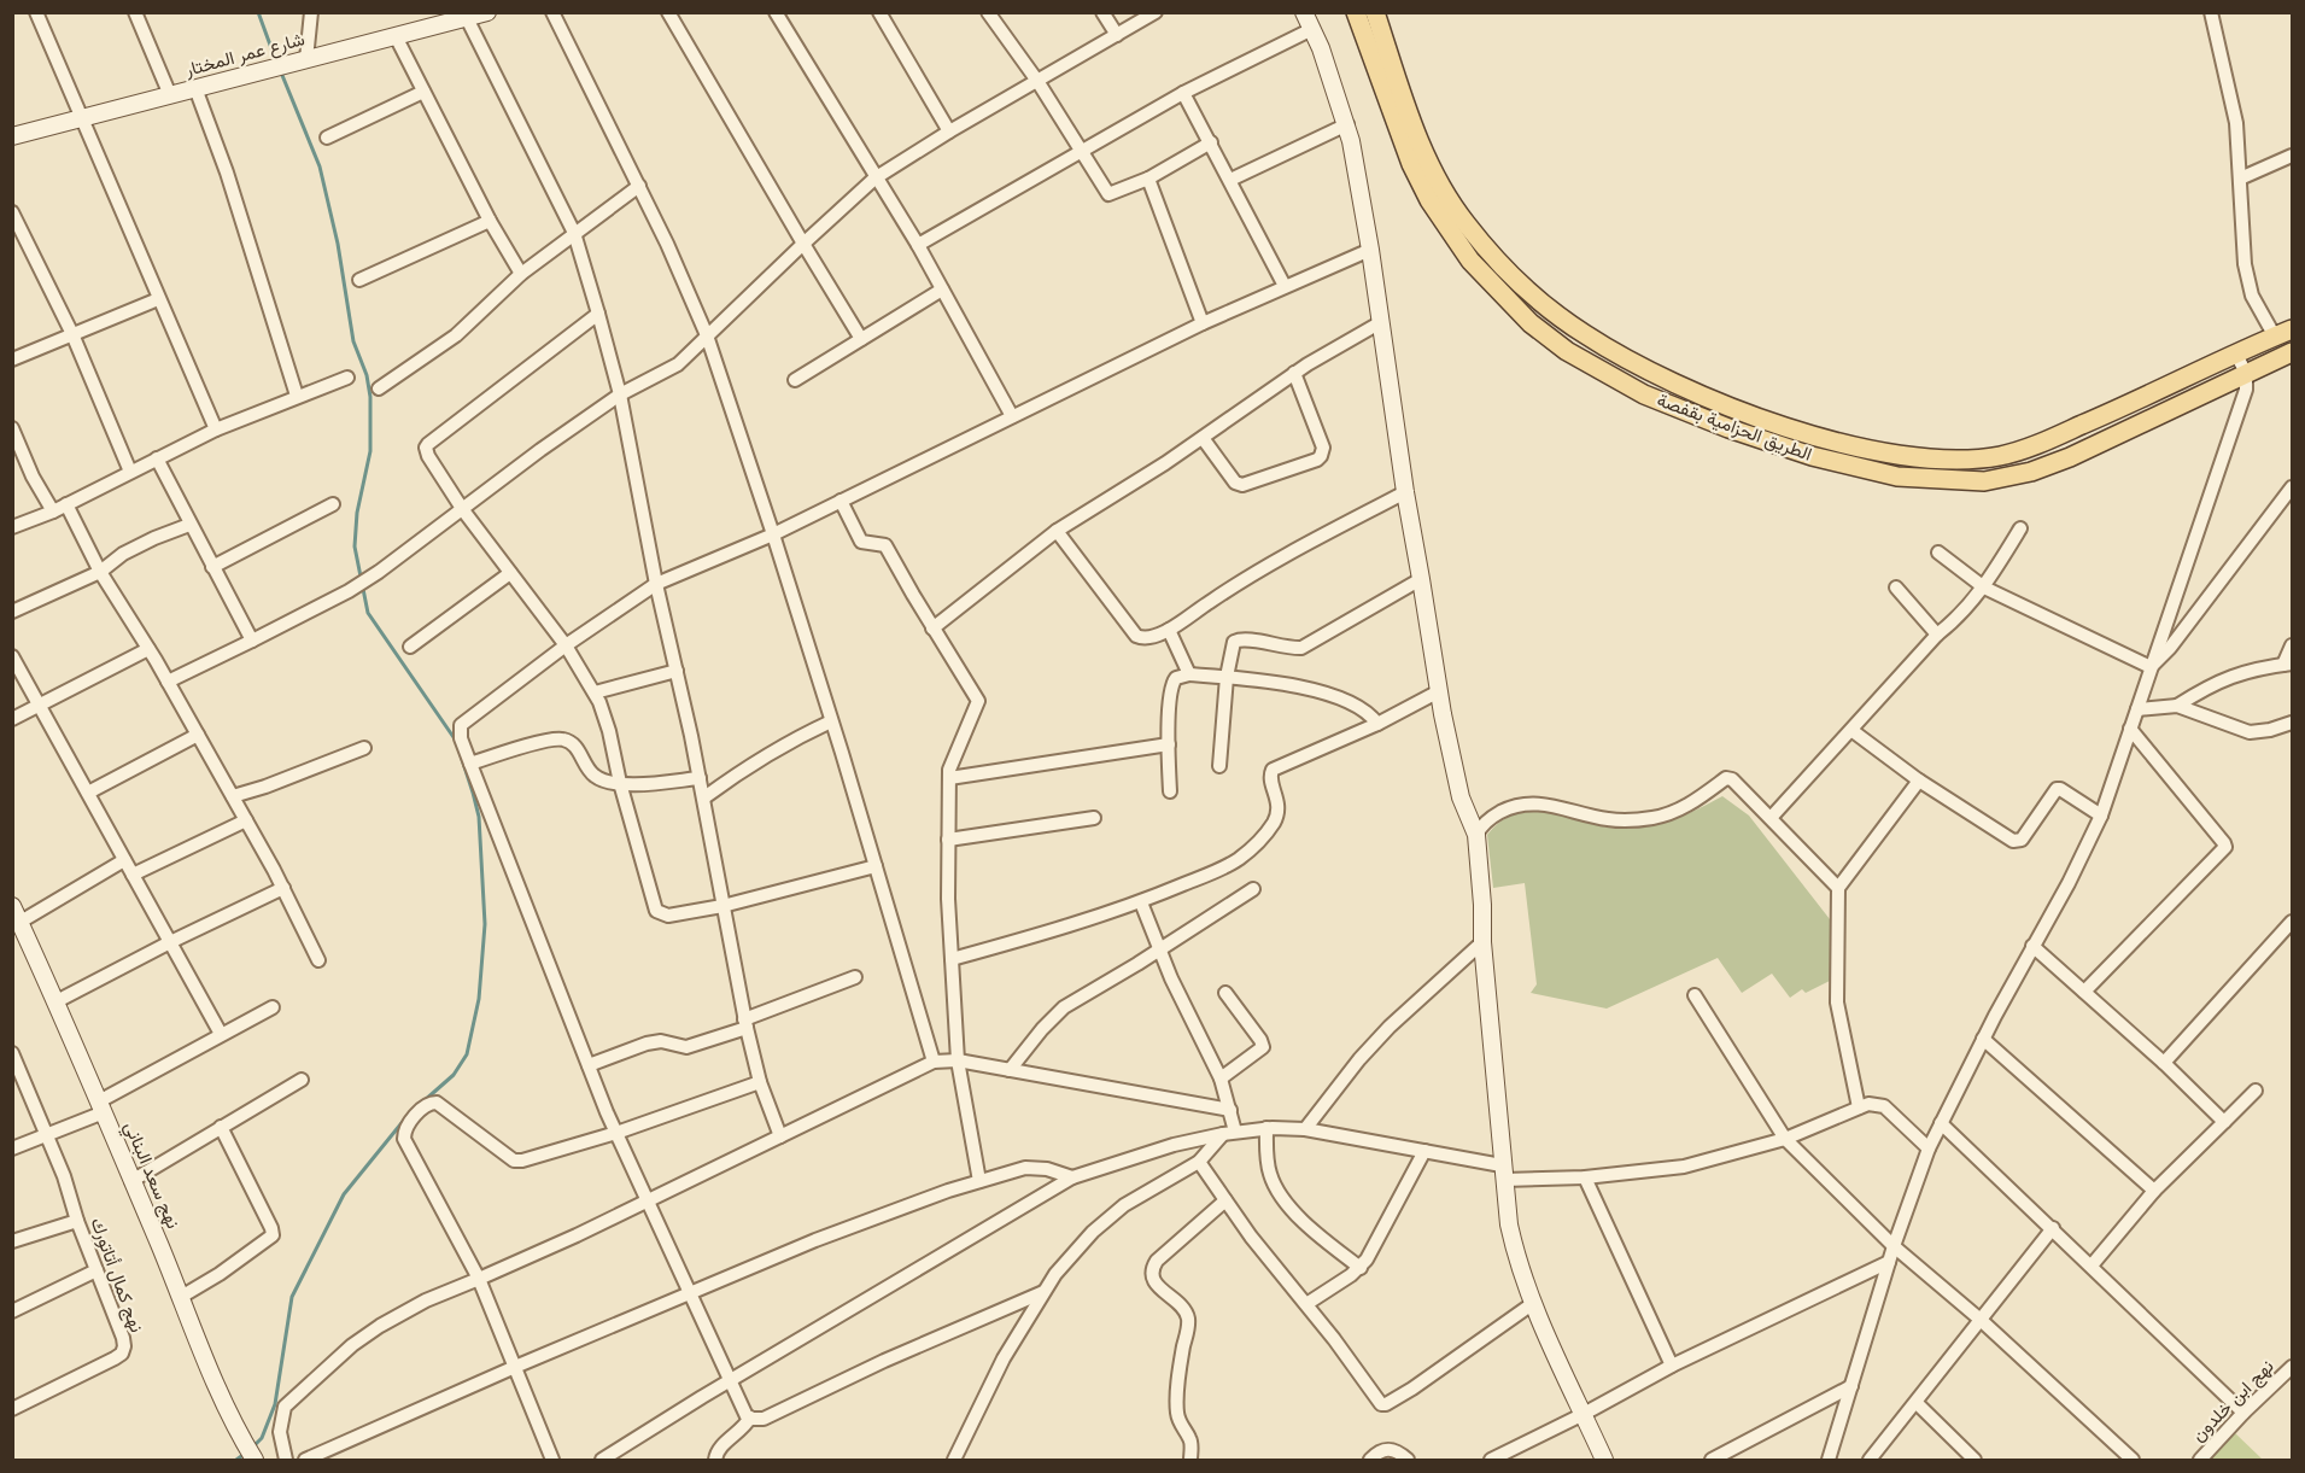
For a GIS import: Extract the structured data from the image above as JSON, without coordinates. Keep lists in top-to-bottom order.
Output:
{
  "streets": {
    "main road": ["الطريق الحزامية بقفصة"],
    "street": [
      "شارع عمر المختار",
      "نهج سعد البناني",
      "نهج كمال أتاتورك",
      "نهج ابن خلدون"
    ]
  }
}
